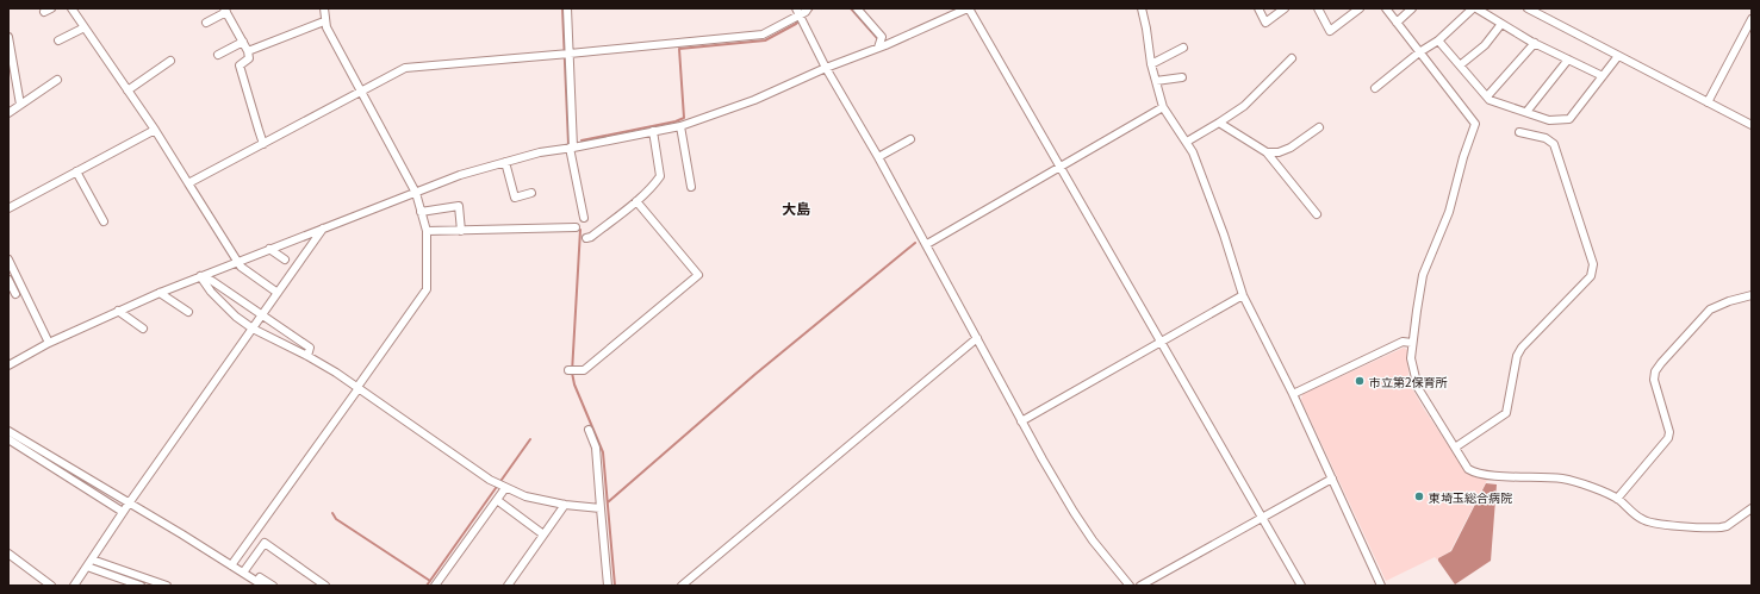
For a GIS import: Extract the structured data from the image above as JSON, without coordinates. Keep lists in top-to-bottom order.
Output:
{
  "districts": ["大島"],
  "places": ["市立第2保育所", "東埼玉総合病院"]
}
